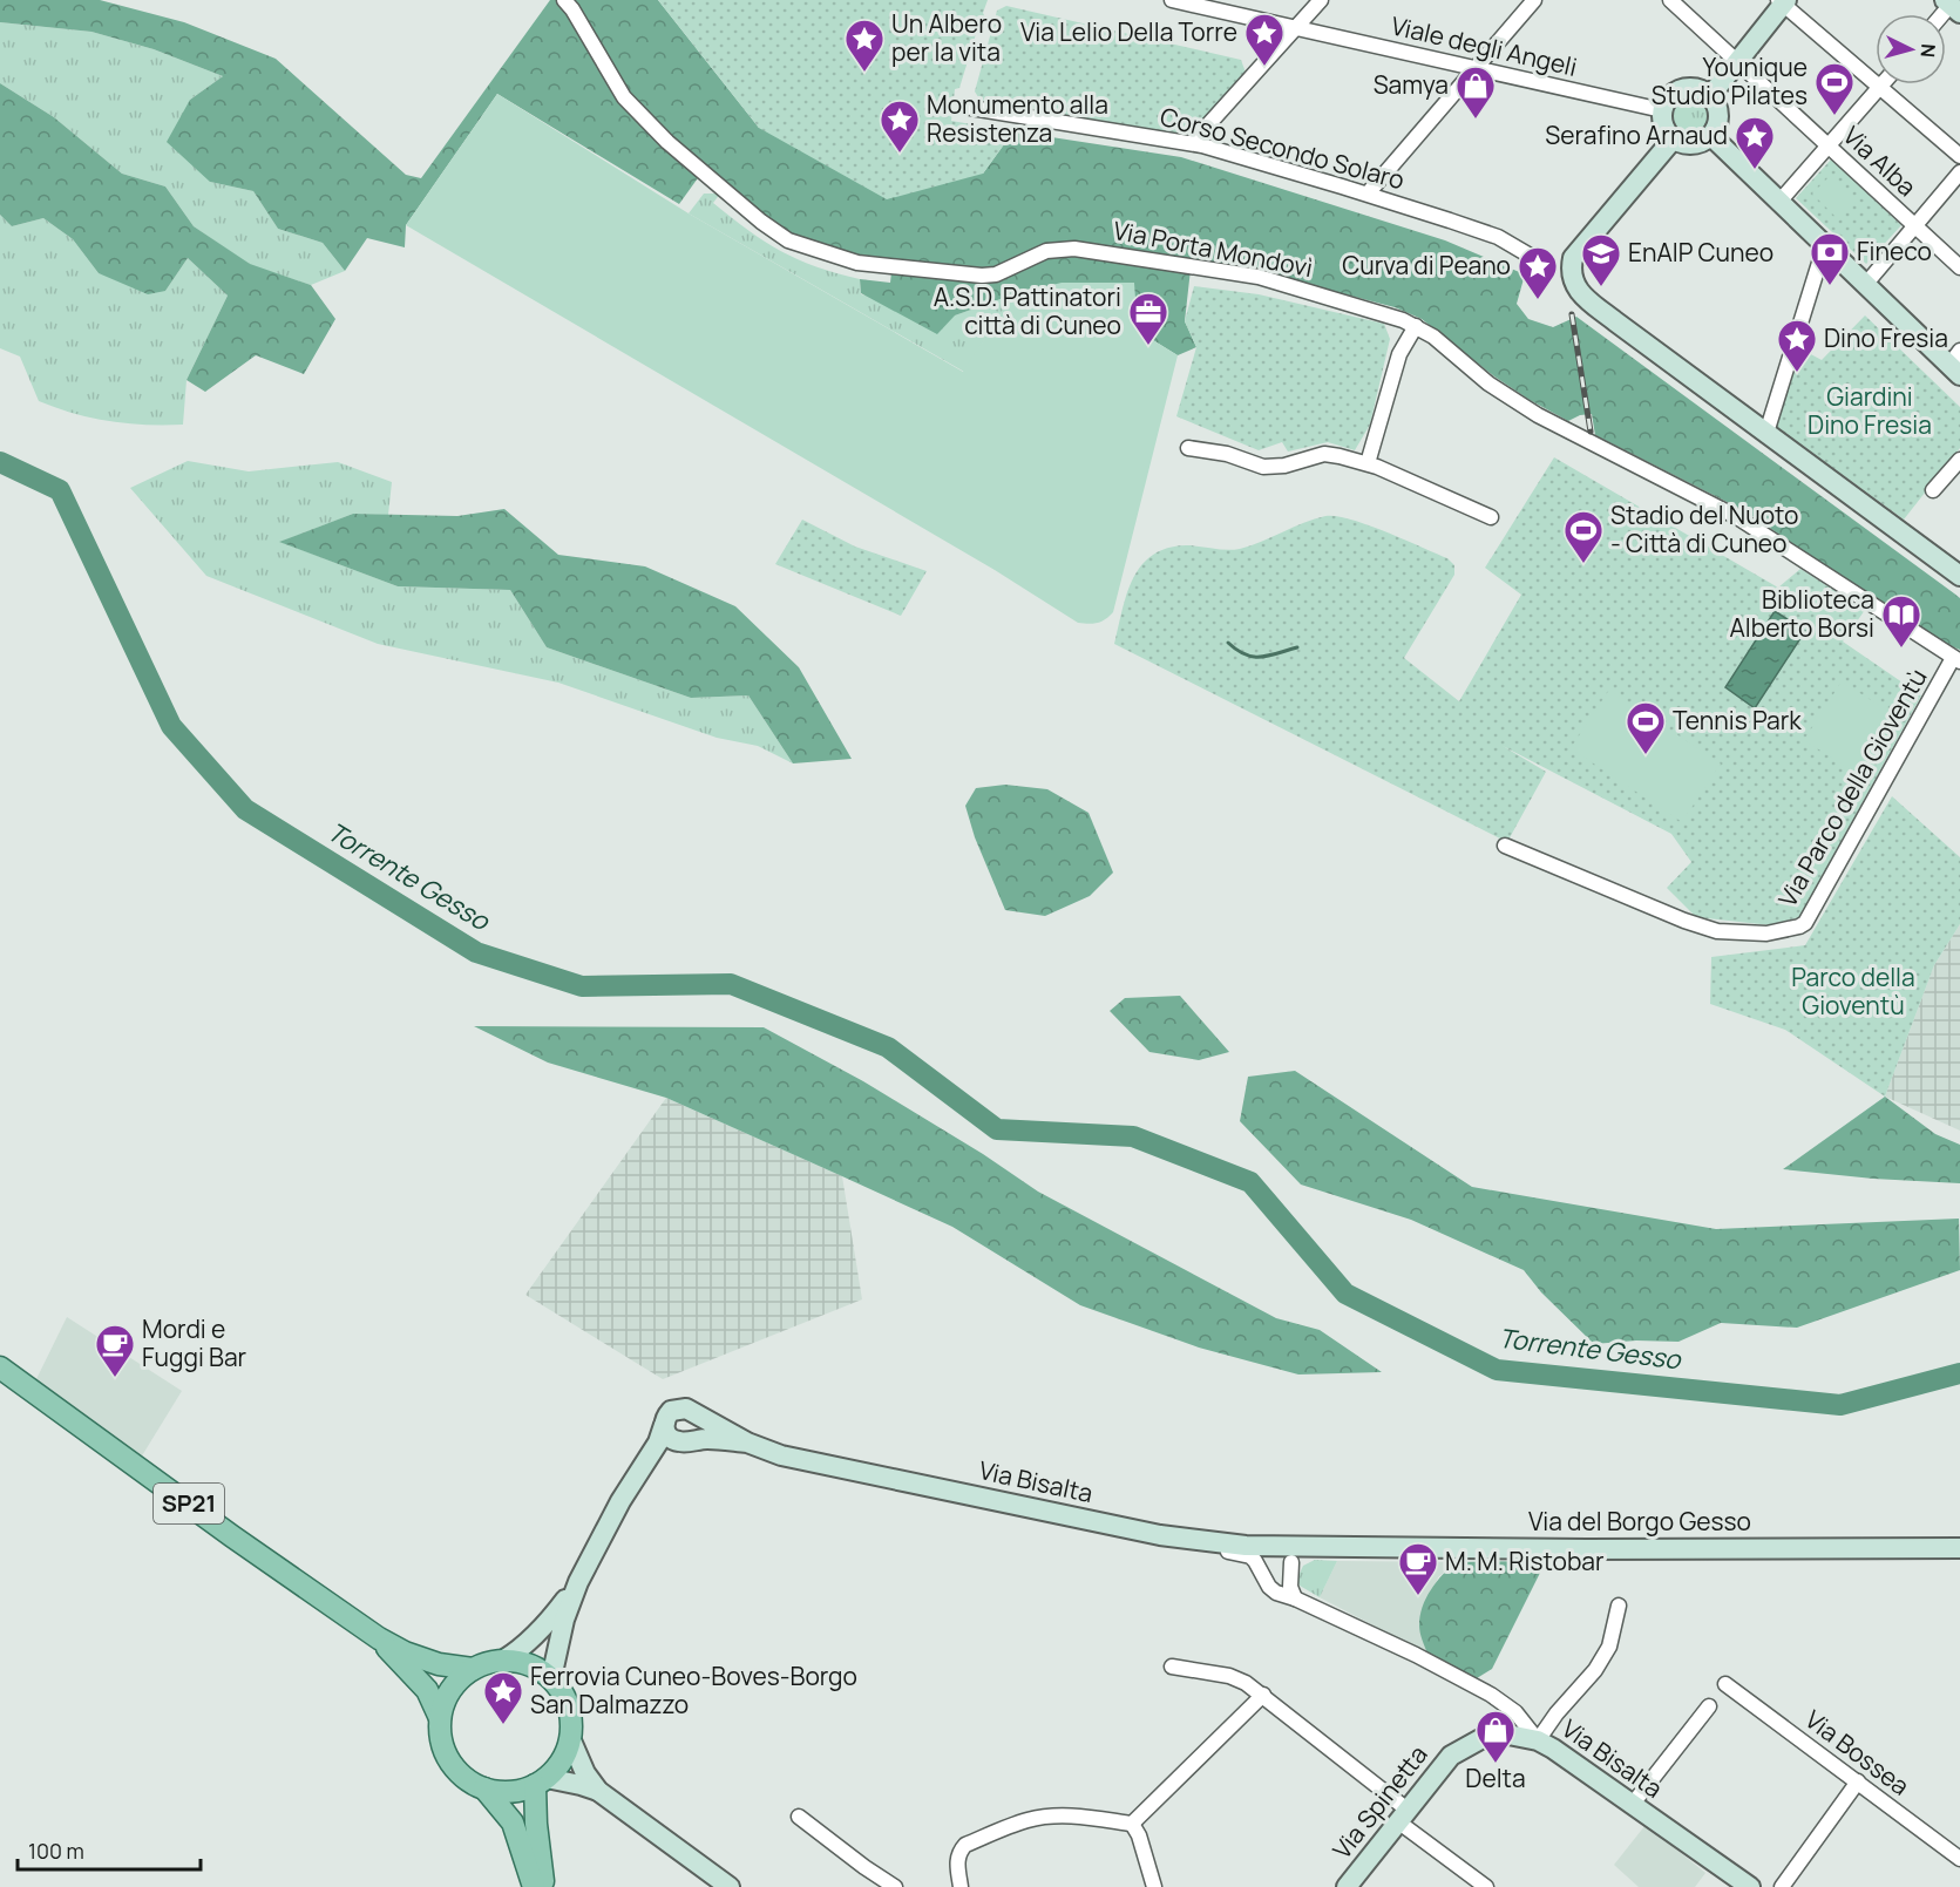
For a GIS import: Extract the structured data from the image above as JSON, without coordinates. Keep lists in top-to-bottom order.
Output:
{
  "streets": {
    "main road": ["SP21"],
    "street": [
      "Viale degli Angeli",
      "Corso Secondo Solaro",
      "Via Alba",
      "Via Porta Mondovì",
      "Via Parco della Gioventù",
      "Via Bisalta",
      "Via del Borgo Gesso",
      "Via Bossea",
      "Via Spinetta"
    ]
  },
  "crossings": [
    ["Via Porta Mondovì", "Via Parco della Gioventù"],
    ["Via Bisalta", "Via del Borgo Gesso"],
    ["Via Bisalta", "Via Spinetta"]
  ],
  "water": ["Torrente Gesso"],
  "parks": ["Giardini Dino Fresia", "Parco della Gioventù"],
  "places": {
    "place": [
      "Via Lelio Della Torre",
      "Un Albero per la vita",
      "Monumento alla Resistenza",
      "Serafino Arnaud",
      "Curva di Peano",
      "Dino Fresia",
      "Ferrovia Cuneo-Boves-Borgo San Dalmazzo"
    ],
    "sports": ["Younique Studio Pilates", "Stadio del Nuoto - Città di Cuneo", "Tennis Park"],
    "shop": ["Samya", "Delta"],
    "bank": ["Fineco"],
    "school or university": ["EnAIP Cuneo"],
    "office": ["A.S.D. Pattinatori città di Cuneo"],
    "library": ["Biblioteca Alberto Borsi"],
    "cafe": ["Mordi e Fuggi Bar", "M. M. Ristobar"]
  },
  "scale_bar": "100 m",
  "north": "right"
}
